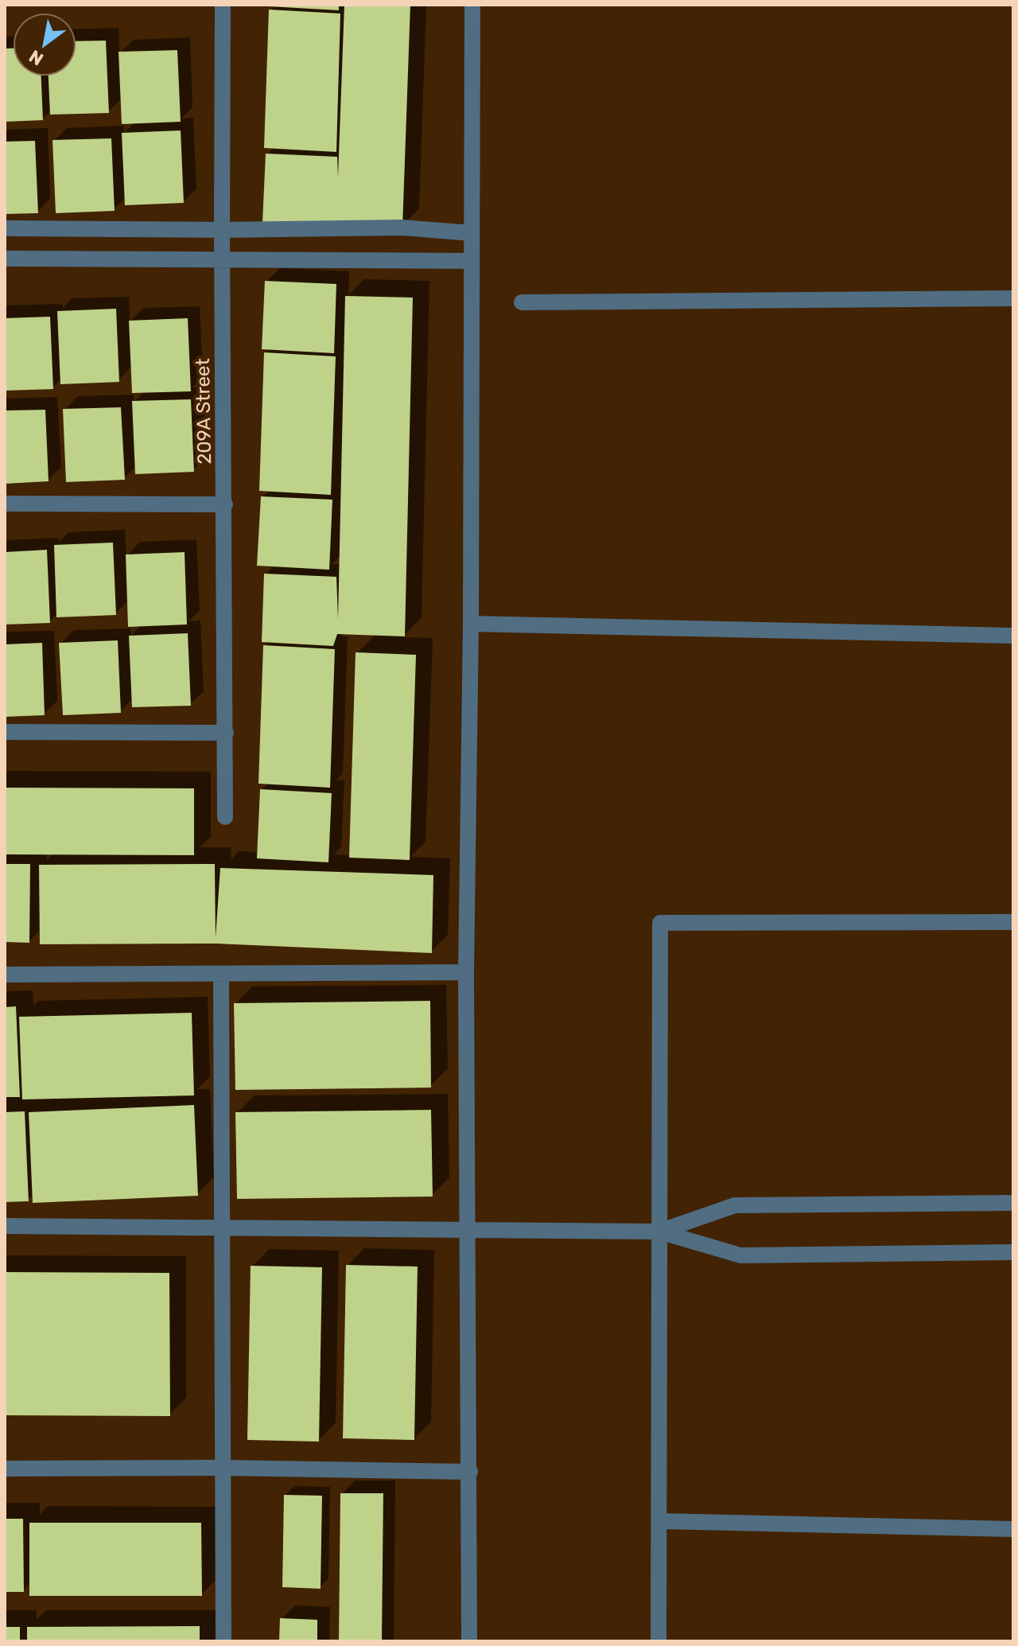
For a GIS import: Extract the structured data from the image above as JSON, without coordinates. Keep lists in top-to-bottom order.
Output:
{
  "streets": {
    "street": ["209A Street"]
  },
  "north": "bottom left"
}
